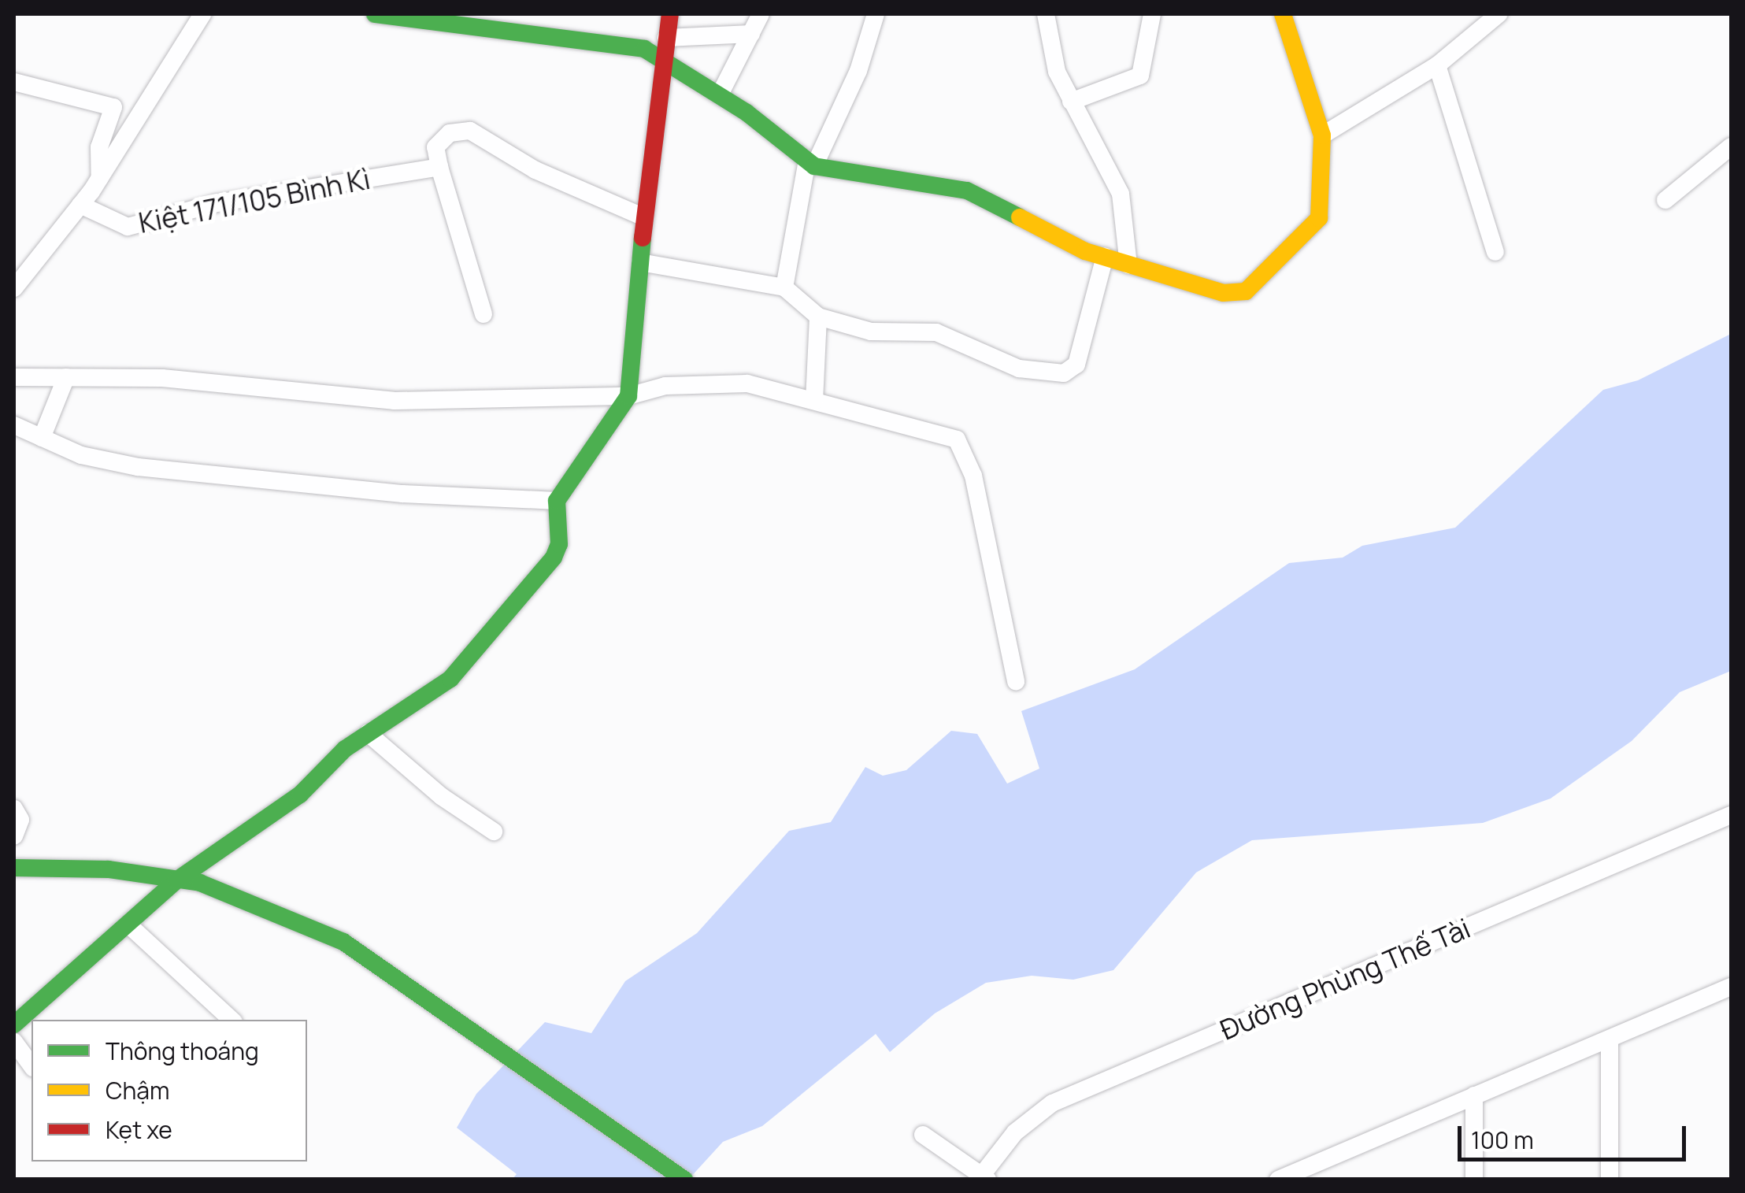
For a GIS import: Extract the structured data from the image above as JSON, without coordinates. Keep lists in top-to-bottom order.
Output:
{
  "streets": {
    "street": ["Kiệt 171/105 Bình Kì", "Đường Phùng Thế Tài"]
  },
  "legend": ["Thông thoáng", "Chậm", "Kẹt xe"],
  "scale_bar": "100 m"
}
